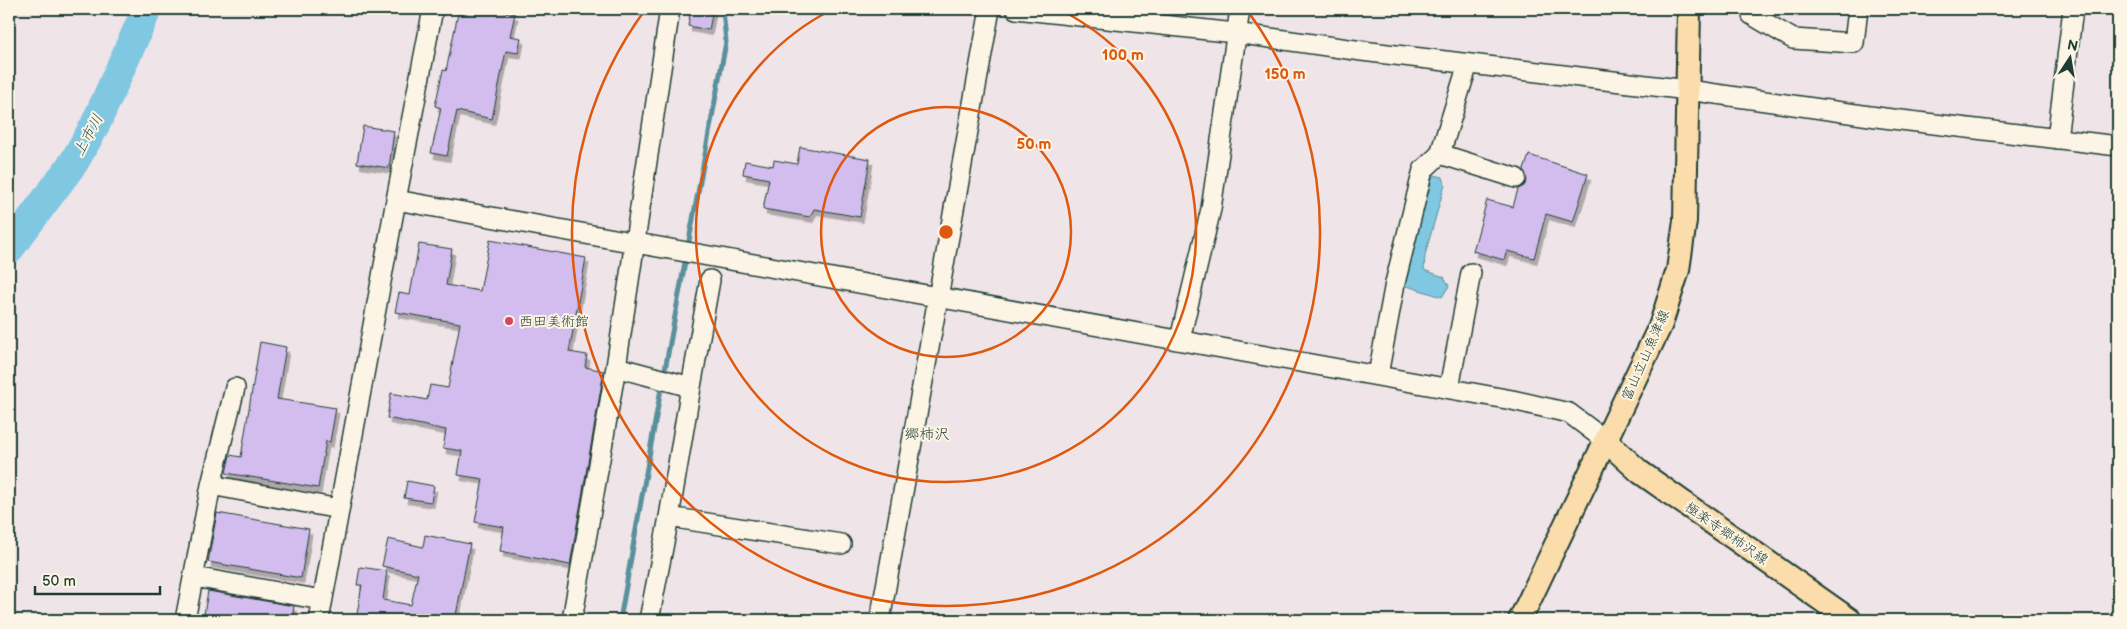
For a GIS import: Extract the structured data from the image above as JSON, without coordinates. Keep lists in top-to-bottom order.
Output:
{
  "streets": {
    "main road": ["富山立山魚津線", "極楽寺郷柿沢線"]
  },
  "crossings": [
    ["富山立山魚津線", "極楽寺郷柿沢線"]
  ],
  "districts": ["郷柿沢"],
  "water": ["上市川"],
  "places": ["西田美術館"],
  "scale_bar": "50 m",
  "north": "top",
  "rings": ["100 m", "150 m", "50 m"]
}
